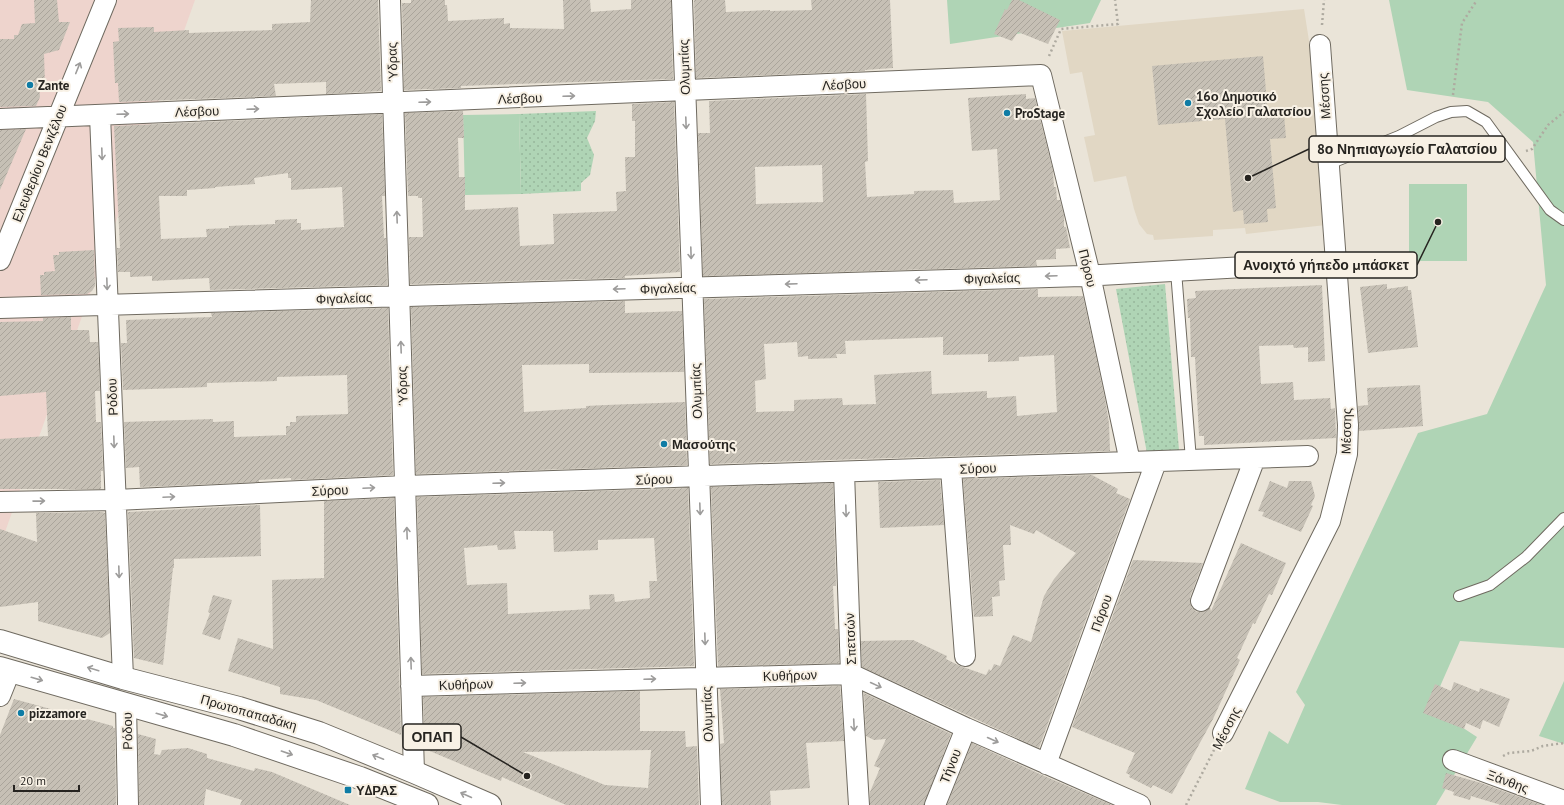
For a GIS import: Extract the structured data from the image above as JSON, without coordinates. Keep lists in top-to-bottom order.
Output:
{
  "streets": {
    "main road": ["Πρωτοπαπαδάκη"],
    "street": [
      "Ύδρας",
      "Ολυμπίας",
      "Λέσβου",
      "Μέσσης",
      "Ελευθερίου Βενιζέλου",
      "Πόρου",
      "Φιγαλείας",
      "Ρόδου",
      "Σύρου",
      "Σπετσών",
      "Κυθήρων",
      "Τήνου",
      "Ξάνθης"
    ]
  },
  "crossings": [
    ["Ύδρας", "Λέσβου"],
    ["Ύδρας", "Φιγαλείας"],
    ["Ύδρας", "Σύρου"],
    ["Ύδρας", "Κυθήρων"],
    ["Ύδρας", "Πρωτοπαπαδάκη"],
    ["Ολυμπίας", "Λέσβου"],
    ["Ολυμπίας", "Φιγαλείας"],
    ["Ολυμπίας", "Σύρου"],
    ["Ολυμπίας", "Κυθήρων"],
    ["Λέσβου", "Ελευθερίου Βενιζέλου"],
    ["Λέσβου", "Πόρου"],
    ["Λέσβου", "Ρόδου"],
    ["Μέσσης", "Φιγαλείας"],
    ["Πόρου", "Φιγαλείας"],
    ["Πόρου", "Σύρου"],
    ["Πόρου", "Κυθήρων"],
    ["Φιγαλείας", "Ρόδου"],
    ["Ρόδου", "Σύρου"],
    ["Ρόδου", "Πρωτοπαπαδάκη"],
    ["Σύρου", "Σπετσών"],
    ["Σπετσών", "Κυθήρων"],
    ["Κυθήρων", "Τήνου"]
  ],
  "one_way": [
    "Ύδρας",
    "Ολυμπίας",
    "Λέσβου",
    "Ελευθερίου Βενιζέλου",
    "Φιγαλείας",
    "Ρόδου",
    "Σύρου",
    "Κυθήρων"
  ],
  "places": {
    "other": [
      "Zante",
      "16ο Δημοτικό Σχολείο Γαλατσίου",
      "ProStage",
      "8ο Νηπιαγωγείο Γαλατσίου",
      "Ανοιχτό γήπεδο μπάσκετ",
      "Μασούτης",
      "pizzamore",
      "ΟΠΑΠ"
    ],
    "transit": ["ΥΔΡΑΣ"]
  },
  "scale_bar": "20 m"
}
